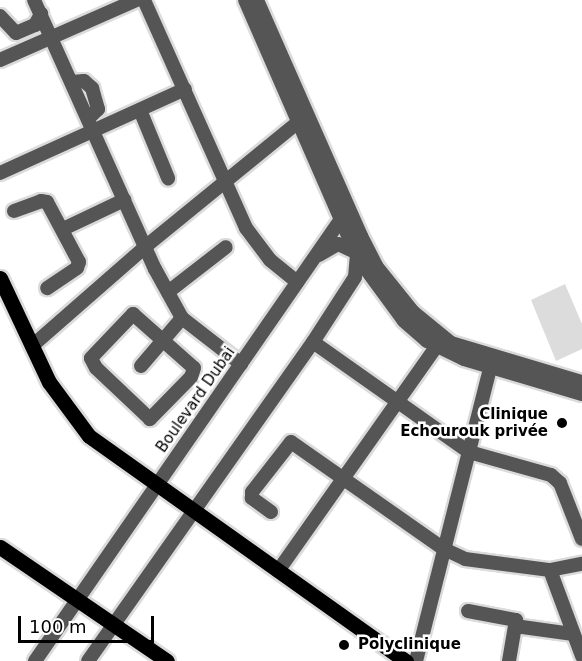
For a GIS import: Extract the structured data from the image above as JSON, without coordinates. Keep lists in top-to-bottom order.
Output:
{
  "streets": {
    "street": ["Boulevard Dubai"]
  },
  "places": ["Clinique Echourouk privée", "Polyclinique"],
  "scale_bar": "100 m"
}
